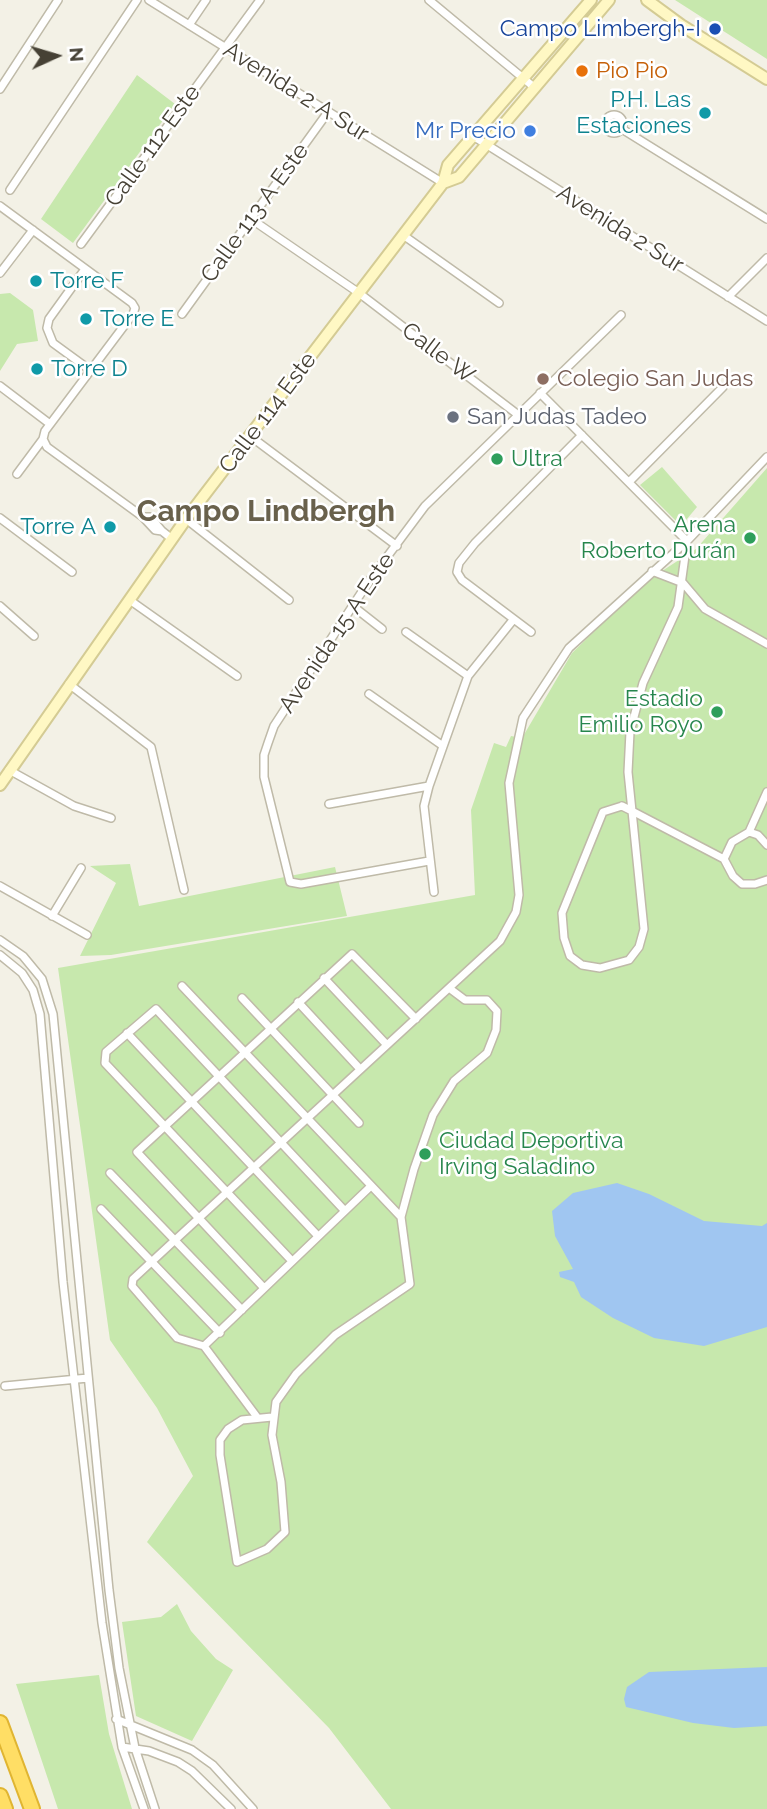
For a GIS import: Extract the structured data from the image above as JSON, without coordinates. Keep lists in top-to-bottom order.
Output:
{
  "streets": {
    "street": [
      "Avenida 2 A Sur",
      "Calle 112 Este",
      "Calle 113 A Este",
      "Avenida 2 Sur",
      "Calle W",
      "Calle 114 Este",
      "Avenida 15 A Este"
    ]
  },
  "crossings": [
    ["Avenida 2 A Sur", "Calle 112 Este"],
    ["Avenida 2 A Sur", "Calle 113 A Este"],
    ["Avenida 2 A Sur", "Calle 114 Este"],
    ["Calle 113 A Este", "Calle W"],
    ["Avenida 2 Sur", "Calle 114 Este"],
    ["Calle W", "Calle 114 Este"],
    ["Calle W", "Avenida 15 A Este"]
  ],
  "districts": ["Campo Lindbergh"],
  "places": [
    "Campo Limbergh-I",
    "Pio Pio",
    "P.H. Las Estaciones",
    "Mr Precio",
    "Torre F",
    "Torre E",
    "Torre D",
    "Colegio San Judas",
    "San Judas Tadeo",
    "Ultra",
    "Torre A",
    "Arena Roberto Durán",
    "Estadio Emilio Royo",
    "Ciudad Deportiva Irving Saladino"
  ],
  "north": "right"
}
